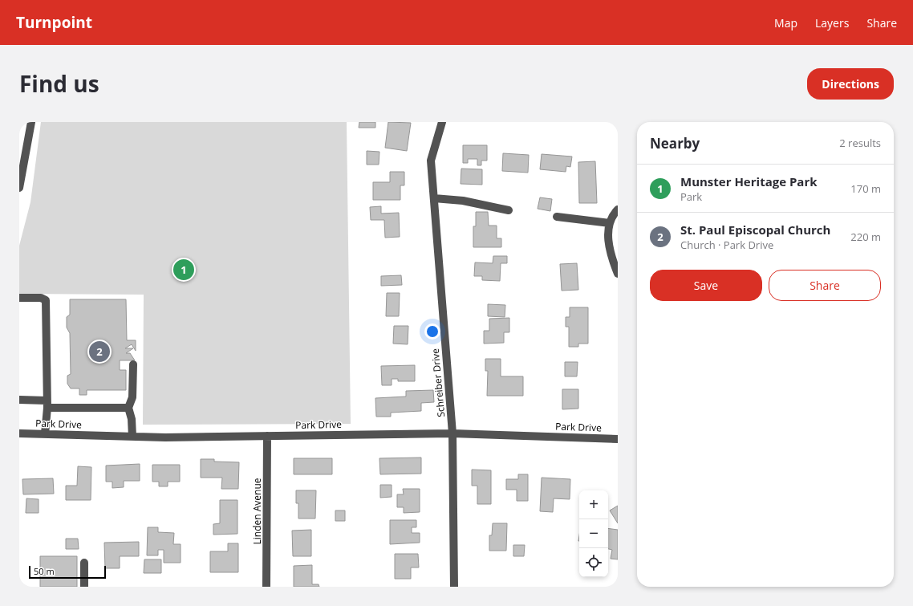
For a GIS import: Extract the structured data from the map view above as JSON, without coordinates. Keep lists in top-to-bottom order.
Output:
{
  "streets": {
    "street": ["Schreiber Drive", "Park Drive", "Linden Avenue"]
  },
  "crossings": [
    ["Schreiber Drive", "Park Drive"],
    ["Park Drive", "Linden Avenue"]
  ],
  "scale_bar": "50 m",
  "page": {
    "header": "Turnpoint",
    "nav": ["Map", "Layers", "Share"],
    "title": "Find us",
    "buttons": [
      "Directions",
      ["Save", "Share"]
    ],
    "heading": ["Nearby", "2 results"],
    "list": [
      {
        "mark": "1",
        "name": "Munster Heritage Park",
        "note": "Park",
        "value": "170 m"
      },
      {
        "mark": "2",
        "name": "St. Paul Episcopal Church",
        "note": "Church · Park Drive",
        "value": "220 m"
      }
    ],
    "pins": ["1", "2"],
    "map_buttons": ["+", "−"],
    "scale": "50 m"
  }
}
